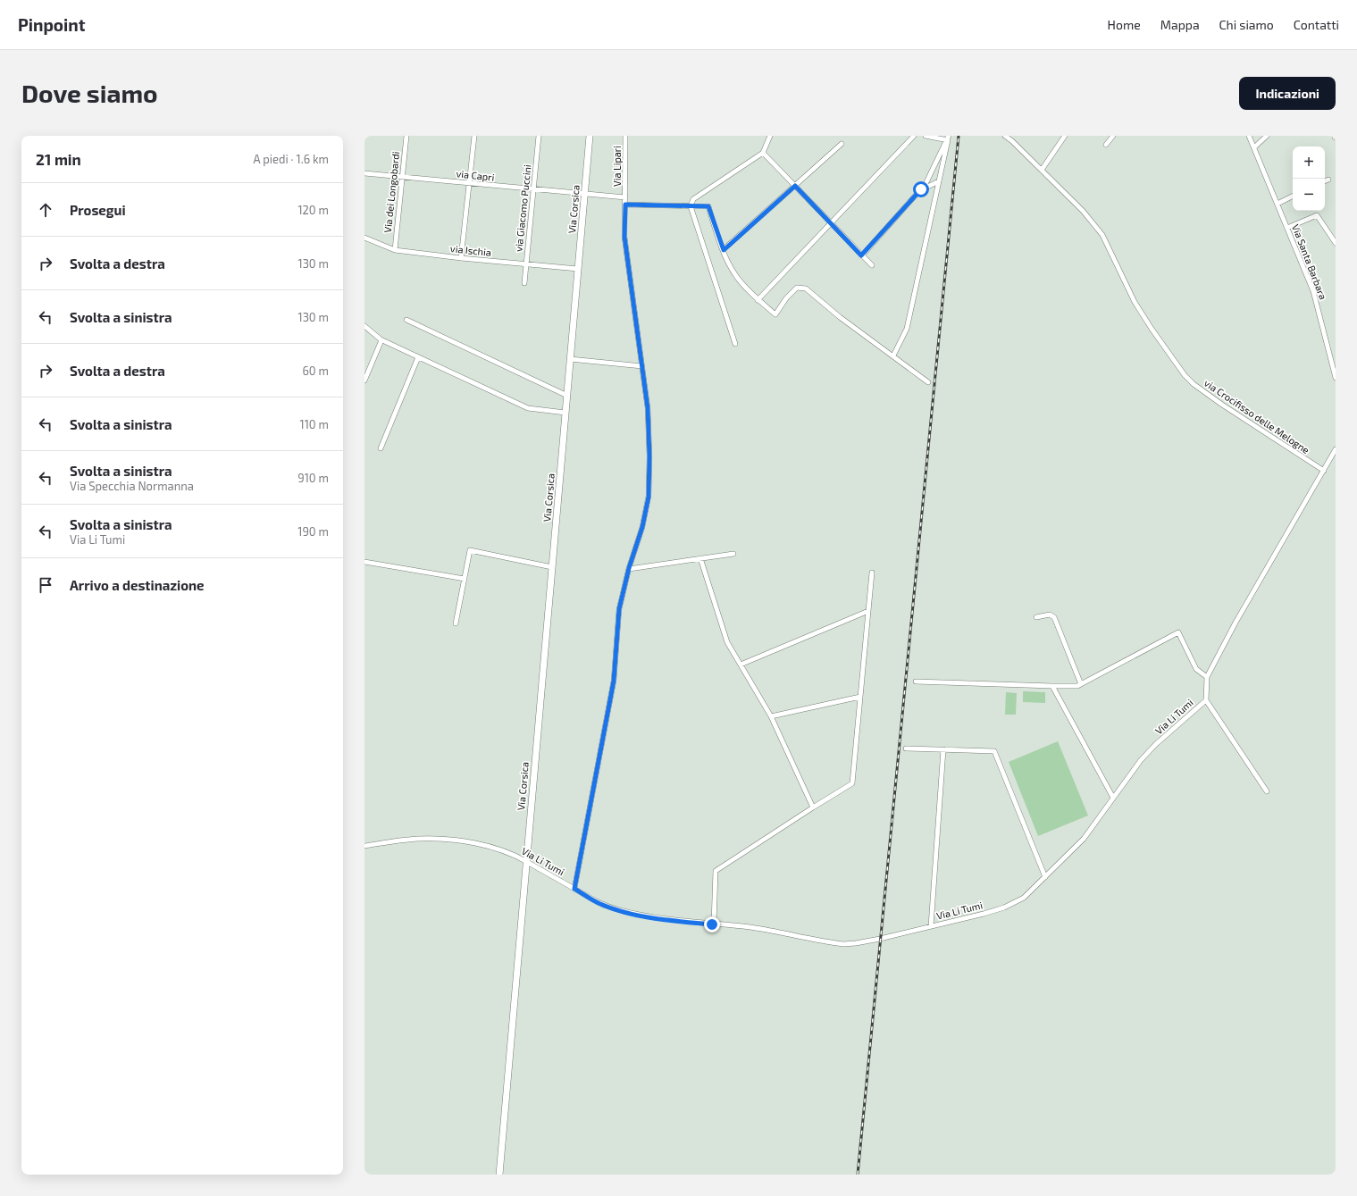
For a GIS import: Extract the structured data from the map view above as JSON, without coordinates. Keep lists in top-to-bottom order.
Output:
{
  "streets": {
    "main road": ["Via Corsica"],
    "street": [
      "Via Lipari",
      "via Capri",
      "Via dei Longobardi",
      "via Giacomo Puccini",
      "via Ischia",
      "Via Santa Barbara",
      "via Crocifisso delle Melogne",
      "Via Li Tumi"
    ]
  },
  "crossings": [
    ["Via Lipari", "via Capri"],
    ["Via Lipari", "Via Li Tumi"],
    ["via Capri", "Via dei Longobardi"],
    ["via Capri", "via Giacomo Puccini"],
    ["via Capri", "Via Corsica"],
    ["Via dei Longobardi", "via Ischia"],
    ["via Giacomo Puccini", "via Ischia"],
    ["Via Corsica", "via Ischia"],
    ["Via Corsica", "Via Li Tumi"],
    ["via Crocifisso delle Melogne", "Via Li Tumi"]
  ],
  "page": {
    "header": "Pinpoint",
    "nav": [
      "Home",
      "Mappa",
      "Chi siamo",
      "Contatti"
    ],
    "buttons": "Indicazioni",
    "title": "Dove siamo",
    "heading": ["21 min", "A piedi · 1.6 km"],
    "map_buttons": ["+", "−"],
    "list": [
      ["Prosegui", "120 m"],
      ["Svolta a destra", "130 m"],
      ["Svolta a sinistra", "130 m"],
      ["Svolta a destra", "60 m"],
      ["Svolta a sinistra", "110 m"],
      ["Svolta a sinistra", "Via Specchia Normanna", "910 m"],
      ["Svolta a sinistra", "Via Li Tumi", "190 m"],
      "Arrivo a destinazione"
    ]
  }
}
